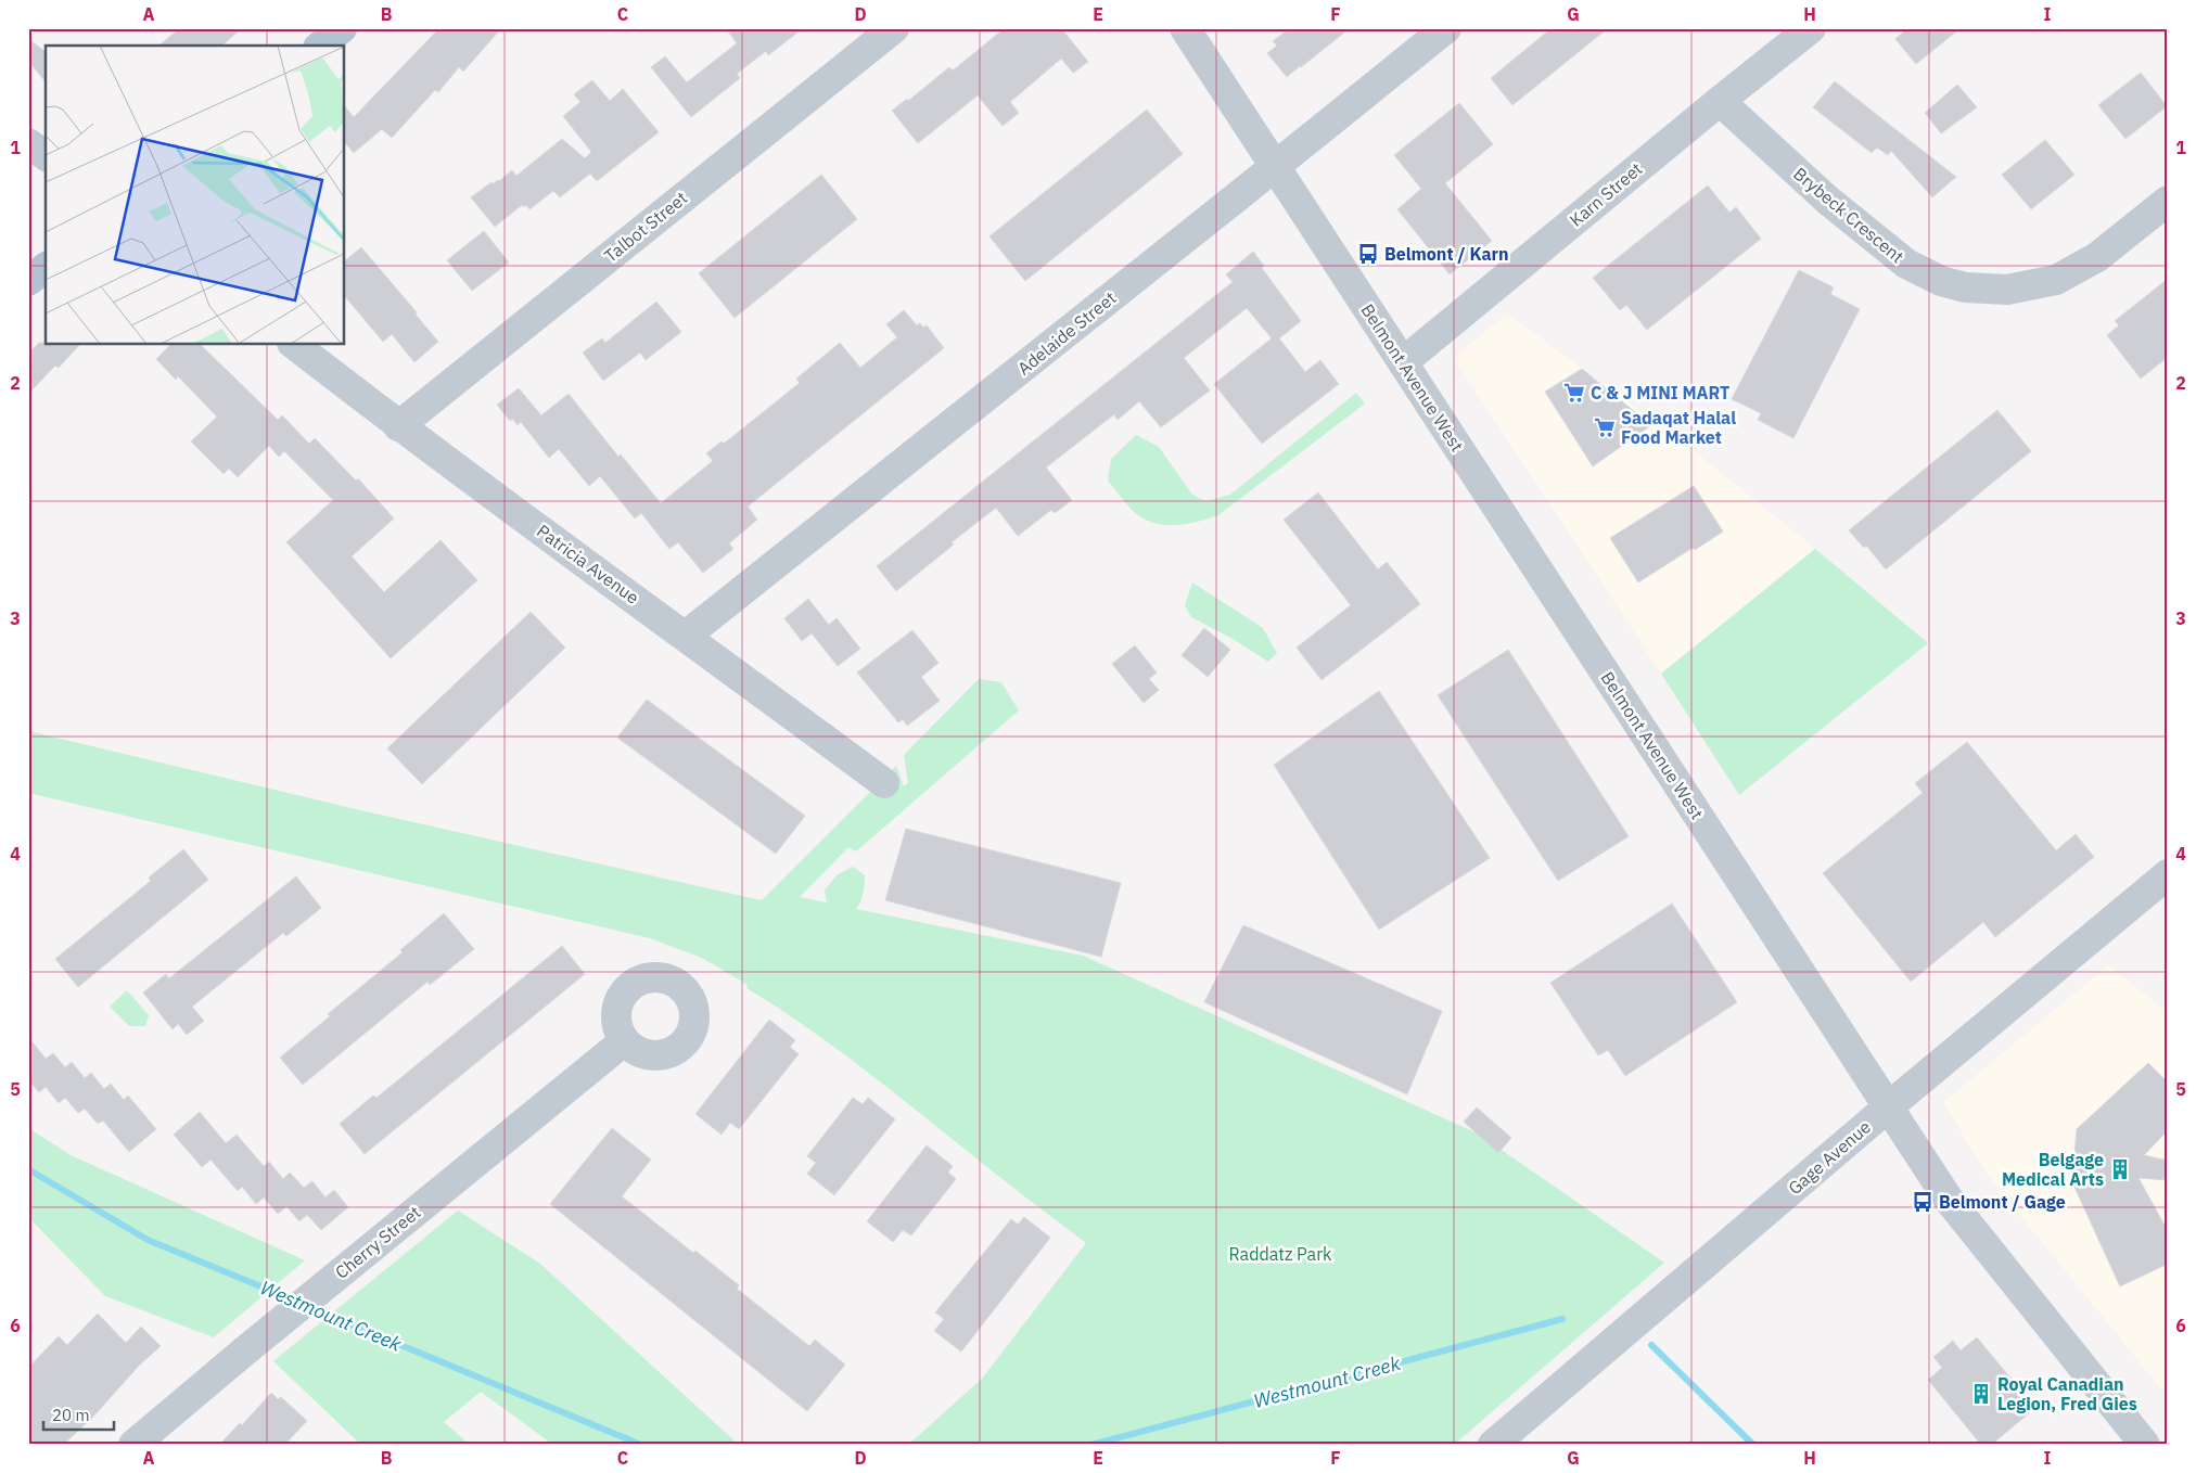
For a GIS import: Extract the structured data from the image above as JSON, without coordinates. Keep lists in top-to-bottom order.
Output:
{
  "streets": {
    "street": [
      "Karn Street",
      "Brybeck Crescent",
      "Talbot Street",
      "Adelaide Street",
      "Belmont Avenue West",
      "Patricia Avenue",
      "Gage Avenue",
      "Cherry Street"
    ]
  },
  "crossings": [
    ["Karn Street", "Brybeck Crescent"],
    ["Karn Street", "Belmont Avenue West"],
    ["Talbot Street", "Patricia Avenue"],
    ["Adelaide Street", "Belmont Avenue West"],
    ["Adelaide Street", "Patricia Avenue"],
    ["Belmont Avenue West", "Gage Avenue"]
  ],
  "water": ["Westmount Creek"],
  "parks": ["Raddatz Park"],
  "places": {
    "bus stop": ["Belmont / Karn", "Belmont / Gage"],
    "supermarket": ["C & J MINI MART", "Sadaqat Halal Food Market"],
    "building": ["Belgage Medical Arts", "Royal Canadian Legion, Fred Gies"]
  },
  "scale_bar": "20 m",
  "grid": {
    "columns": [
      "A",
      "B",
      "C",
      "D",
      "E",
      "F",
      "G",
      "H",
      "I"
    ],
    "rows": [
      "1",
      "2",
      "3",
      "4",
      "5",
      "6"
    ]
  }
}
